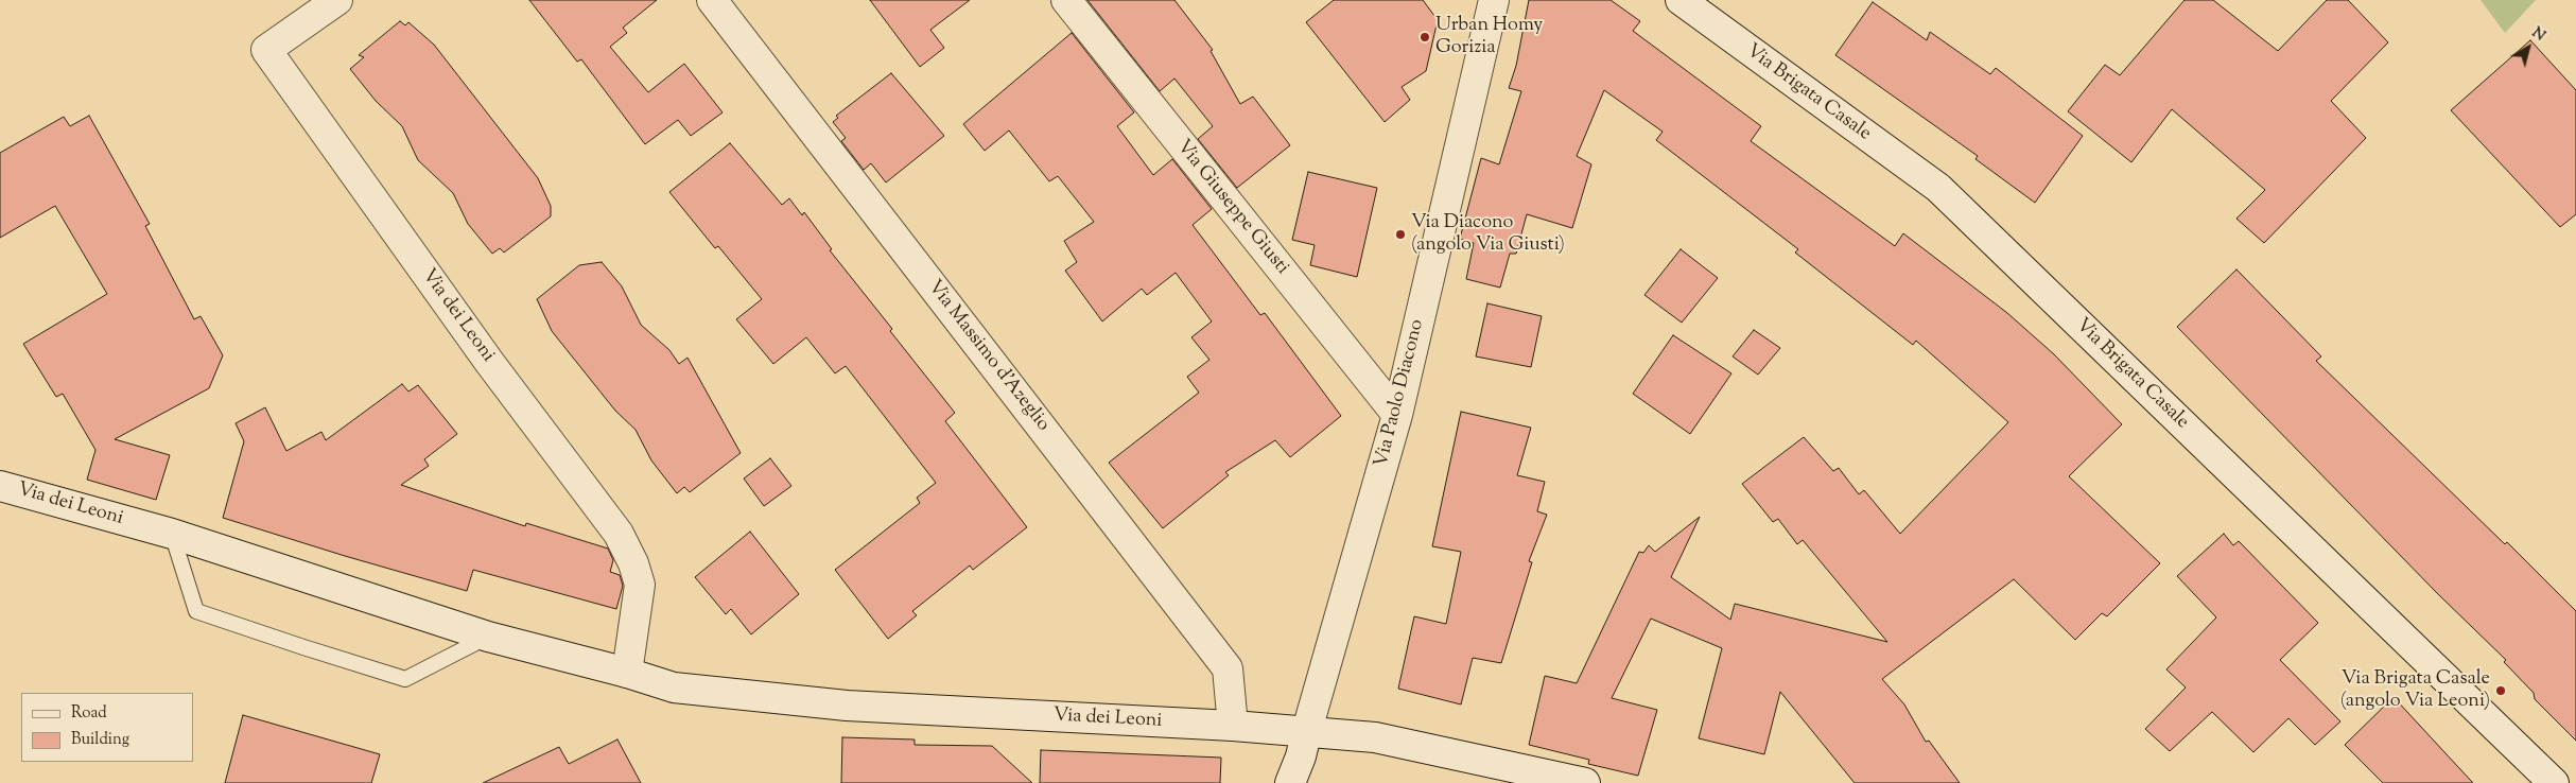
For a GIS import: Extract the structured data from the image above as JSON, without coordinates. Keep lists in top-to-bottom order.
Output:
{
  "streets": {
    "street": [
      "Via Brigata Casale",
      "Via Giuseppe Giusti",
      "Via dei Leoni",
      "Via Massimo d'Azeglio",
      "Via Paolo Diacono"
    ]
  },
  "crossings": [
    ["Via Giuseppe Giusti", "Via Paolo Diacono"],
    ["Via dei Leoni", "Via Massimo d'Azeglio"],
    ["Via dei Leoni", "Via Paolo Diacono"]
  ],
  "places": ["Urban Homy Gorizia", "Via Diacono (angolo Via Giusti)", "Via Brigata Casale (angolo Via Leoni)"],
  "legend": ["Road", "Building"],
  "north": "top right"
}
